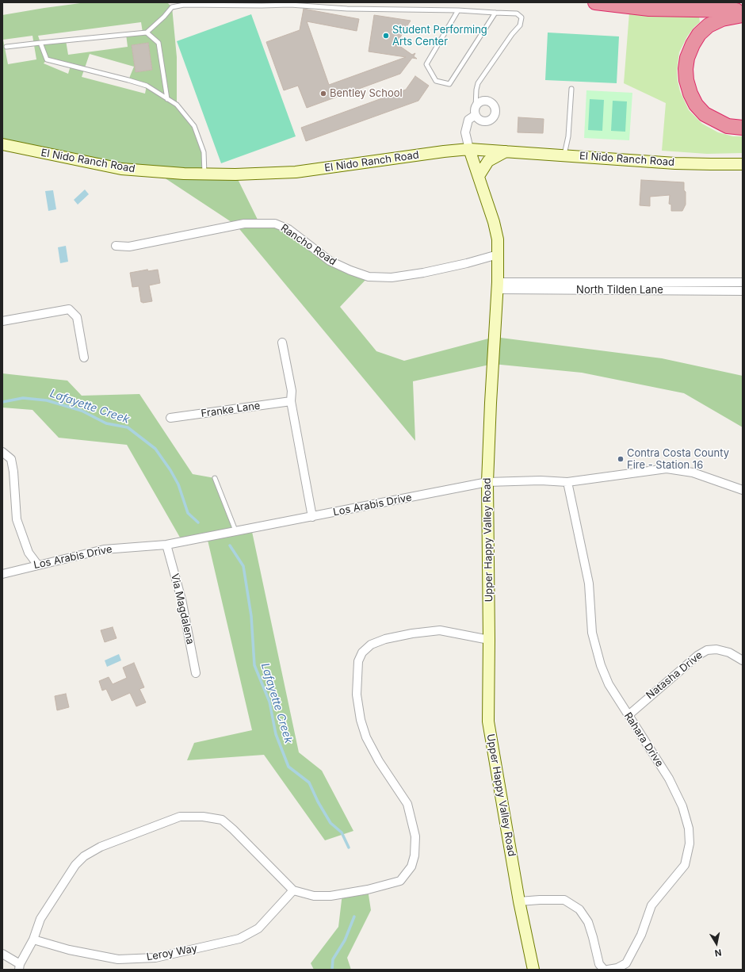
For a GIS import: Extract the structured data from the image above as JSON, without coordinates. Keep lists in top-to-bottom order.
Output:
{
  "streets": {
    "street": [
      "El Nido Ranch Road",
      "Rancho Road",
      "North Tilden Lane",
      "Franke Lane",
      "Los Arabis Drive",
      "Upper Happy Valley Road",
      "Via Magdalena",
      "Natasha Drive",
      "Rahara Drive",
      "Leroy Way"
    ]
  },
  "crossings": [
    ["El Nido Ranch Road", "Upper Happy Valley Road"],
    ["Rancho Road", "Upper Happy Valley Road"],
    ["North Tilden Lane", "Upper Happy Valley Road"],
    ["Los Arabis Drive", "Upper Happy Valley Road"],
    ["Los Arabis Drive", "Via Magdalena"],
    ["Los Arabis Drive", "Rahara Drive"],
    ["Natasha Drive", "Rahara Drive"]
  ],
  "water": ["Lafayette Creek"],
  "places": ["Student Performing Arts Center", "Bentley School", "Contra Costa County Fire - Station 16"],
  "north": "bottom"
}
